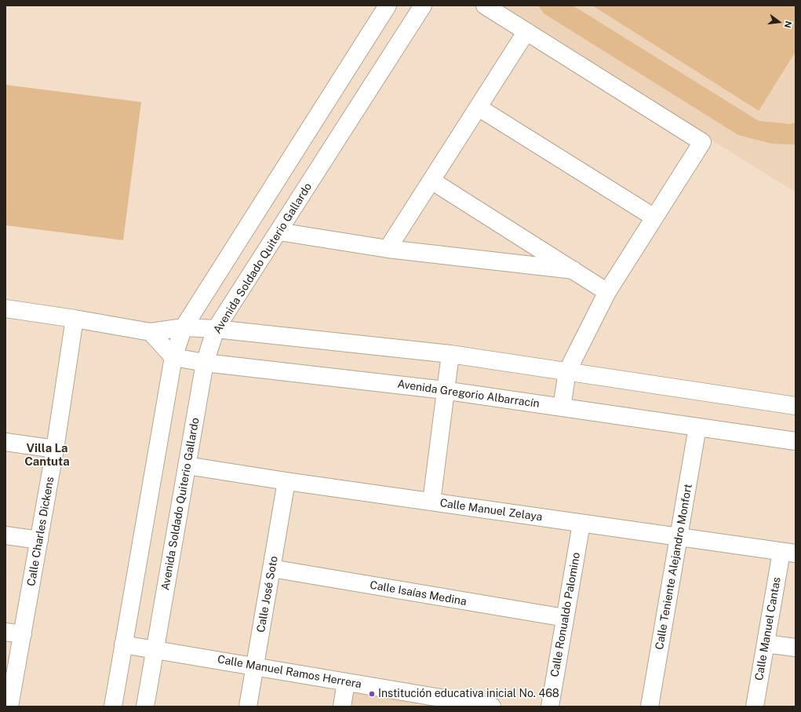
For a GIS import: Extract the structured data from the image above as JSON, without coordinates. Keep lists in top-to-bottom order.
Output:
{
  "streets": {
    "street": [
      "Avenida Soldado Quiterio Gallardo",
      "Avenida Gregorio Albarracín",
      "Calle Manuel Zelaya",
      "Calle Charles Dickens",
      "Calle Teniente Alejandro Monfort",
      "Calle Isaías Medina",
      "Calle José Soto",
      "Calle Ronualdo Palomino",
      "Calle Manuel Cantas",
      "Calle Manuel Ramos Herrera"
    ]
  },
  "crossings": [
    ["Avenida Soldado Quiterio Gallardo", "Avenida Gregorio Albarracín"],
    ["Avenida Soldado Quiterio Gallardo", "Calle Manuel Zelaya"],
    ["Avenida Soldado Quiterio Gallardo", "Calle Manuel Ramos Herrera"],
    ["Avenida Gregorio Albarracín", "Calle Teniente Alejandro Monfort"],
    ["Calle Manuel Zelaya", "Calle Teniente Alejandro Monfort"],
    ["Calle Manuel Zelaya", "Calle José Soto"],
    ["Calle Manuel Zelaya", "Calle Ronualdo Palomino"],
    ["Calle Manuel Zelaya", "Calle Manuel Cantas"],
    ["Calle Isaías Medina", "Calle José Soto"],
    ["Calle Isaías Medina", "Calle Ronualdo Palomino"],
    ["Calle José Soto", "Calle Manuel Ramos Herrera"]
  ],
  "districts": ["Villa La Cantuta"],
  "places": ["Institución educativa inicial No. 468"],
  "north": "right"
}
